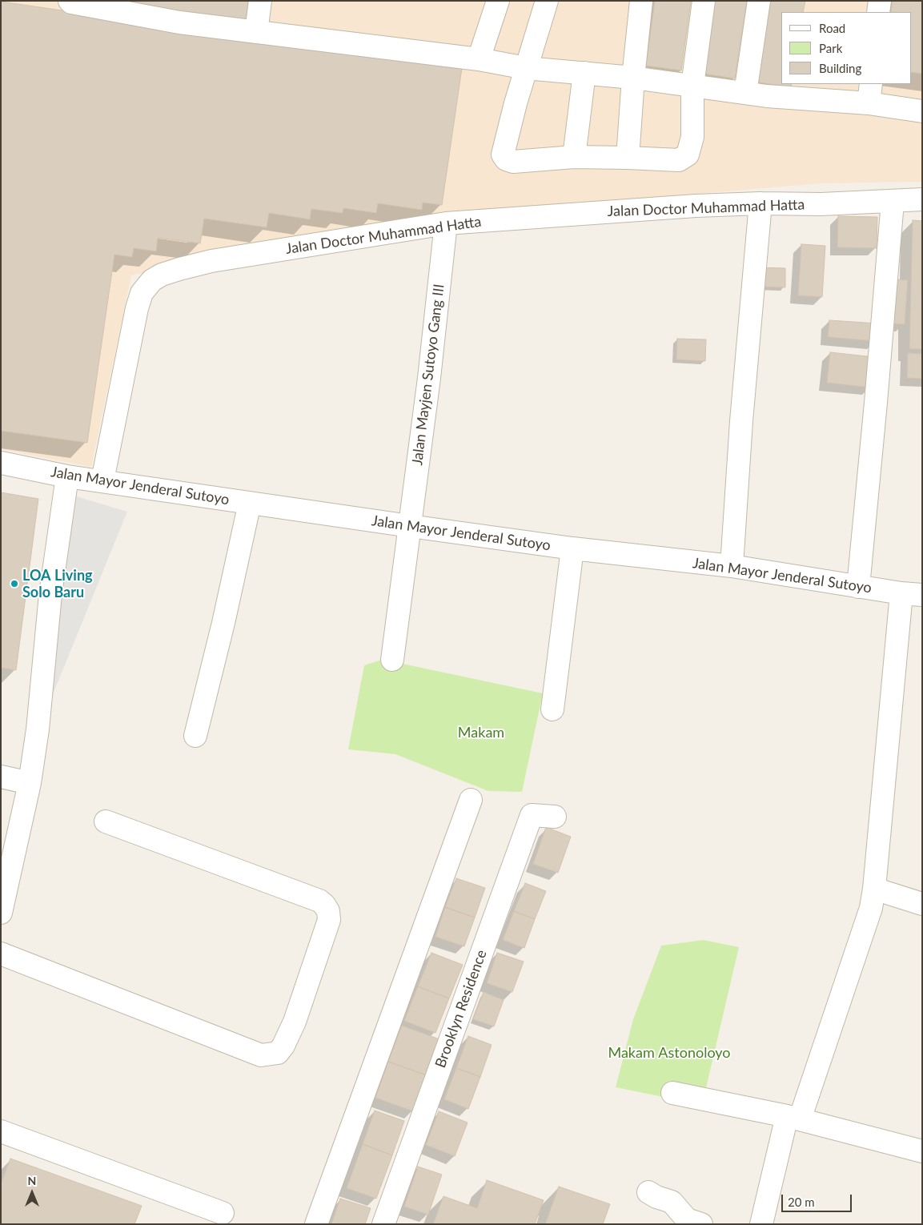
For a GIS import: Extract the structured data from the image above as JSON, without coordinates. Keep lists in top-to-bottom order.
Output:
{
  "streets": {
    "street": [
      "Jalan Doctor Muhammad Hatta",
      "Jalan Mayjen Sutoyo Gang III",
      "Jalan Mayor Jenderal Sutoyo",
      "Brooklyn Residence"
    ]
  },
  "crossings": [
    ["Jalan Doctor Muhammad Hatta", "Jalan Mayjen Sutoyo Gang III"],
    ["Jalan Doctor Muhammad Hatta", "Jalan Mayor Jenderal Sutoyo"],
    ["Jalan Mayjen Sutoyo Gang III", "Jalan Mayor Jenderal Sutoyo"]
  ],
  "parks": ["Makam", "Makam Astonoloyo"],
  "places": ["LOA Living Solo Baru"],
  "legend": ["Road", "Park", "Building"],
  "scale_bar": "20 m",
  "north": "top"
}
